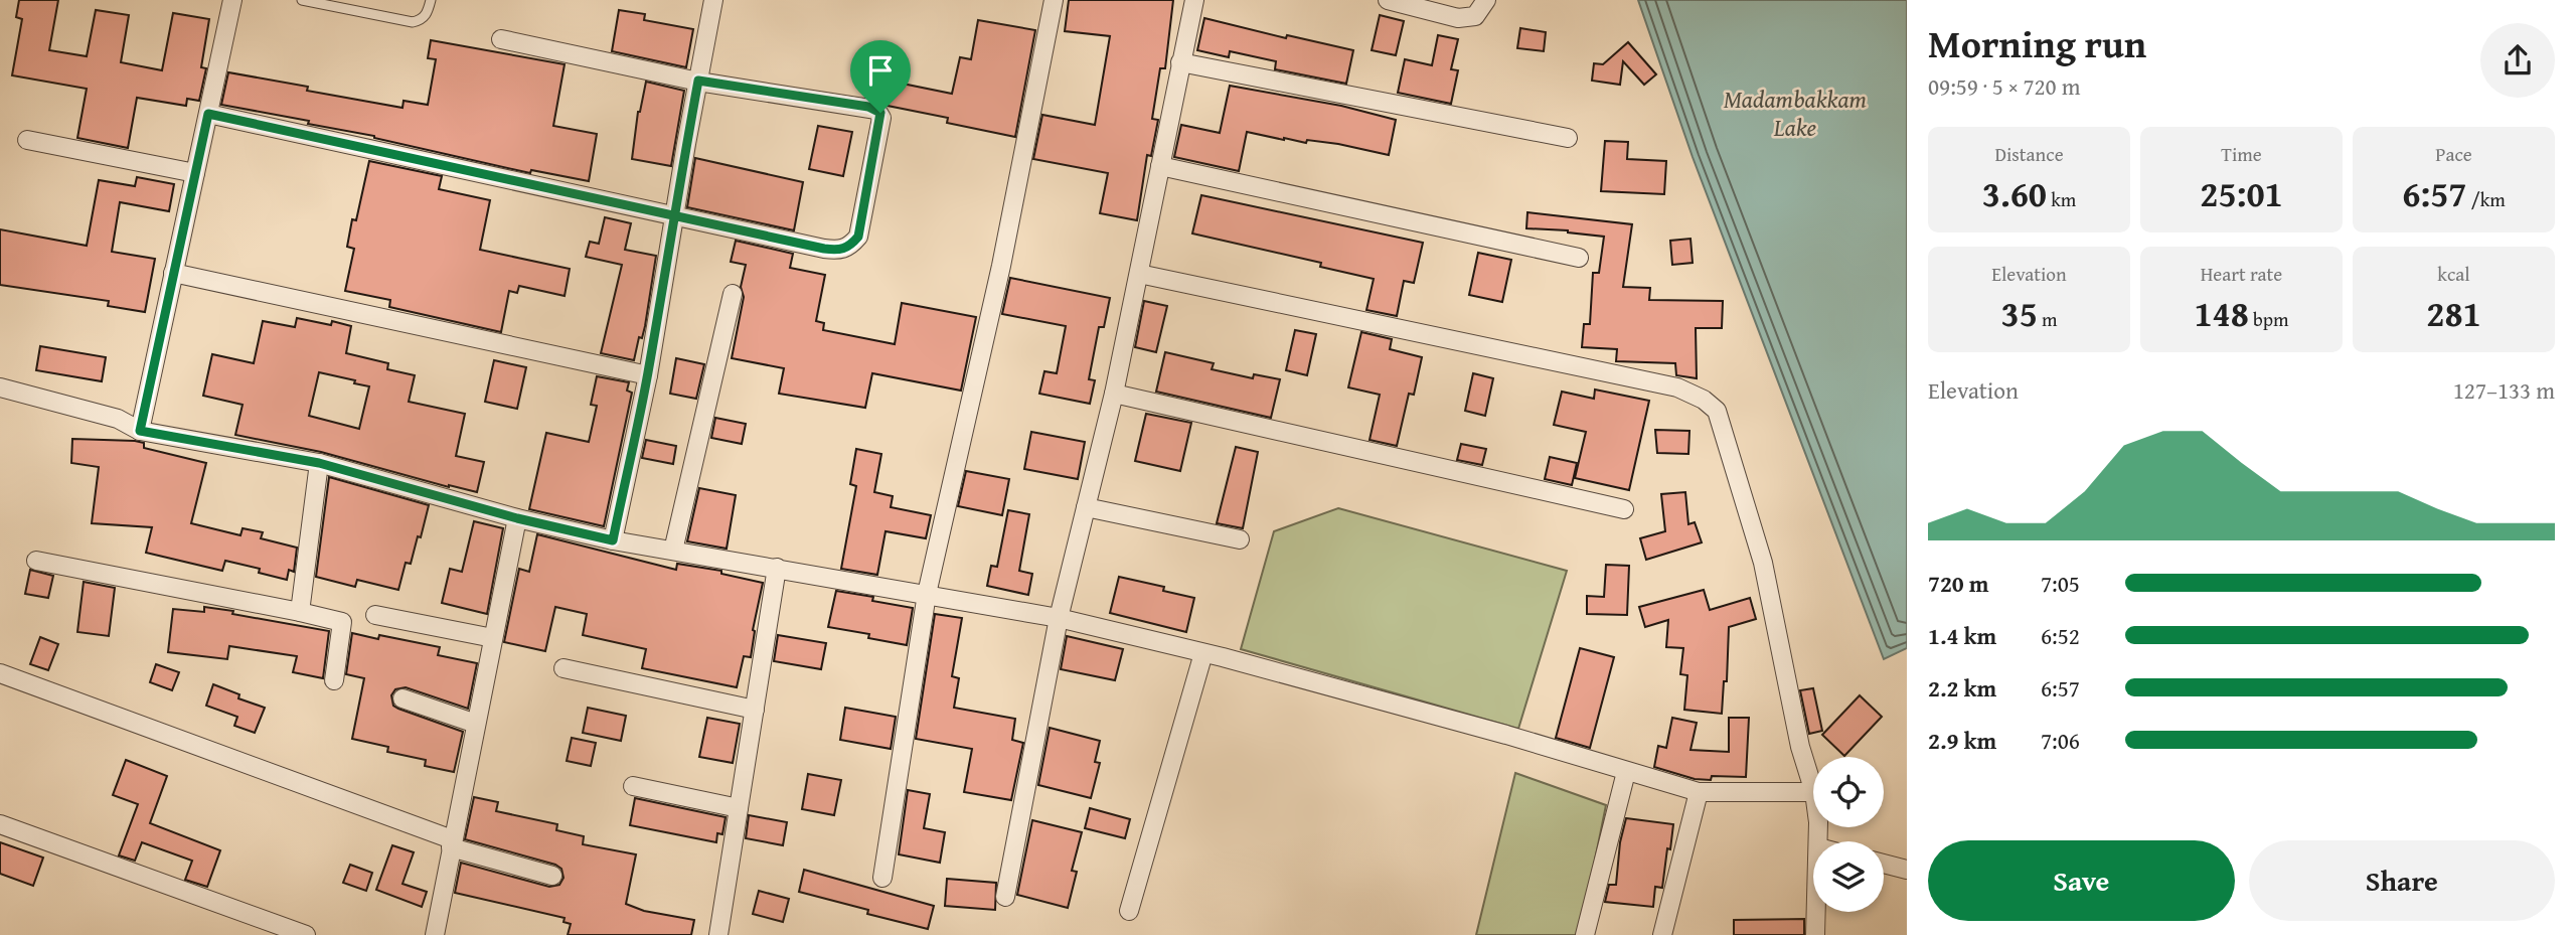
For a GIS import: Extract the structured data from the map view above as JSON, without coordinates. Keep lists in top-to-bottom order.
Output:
{
  "water": ["Madambakkam Lake"],
  "page": {
    "heading": ["Morning run", "09:59 · 5 × 720 m"],
    "stats": [
      ["Distance", "3.60 km"],
      ["Time", "25:01"],
      ["Pace", "6:57 /km"],
      ["Elevation", "35 m"],
      ["Heart rate", "148 bpm"],
      ["kcal", "281"]
    ],
    "chart": ["Elevation", "127–133 m"],
    "list": [
      {
        "name": "720 m",
        "note": "7:05"
      },
      {
        "name": "1.4 km",
        "note": "6:52"
      },
      {
        "name": "2.2 km",
        "note": "6:57"
      },
      {
        "name": "2.9 km",
        "note": "7:06"
      }
    ],
    "buttons": ["Save", "Share"]
  }
}
